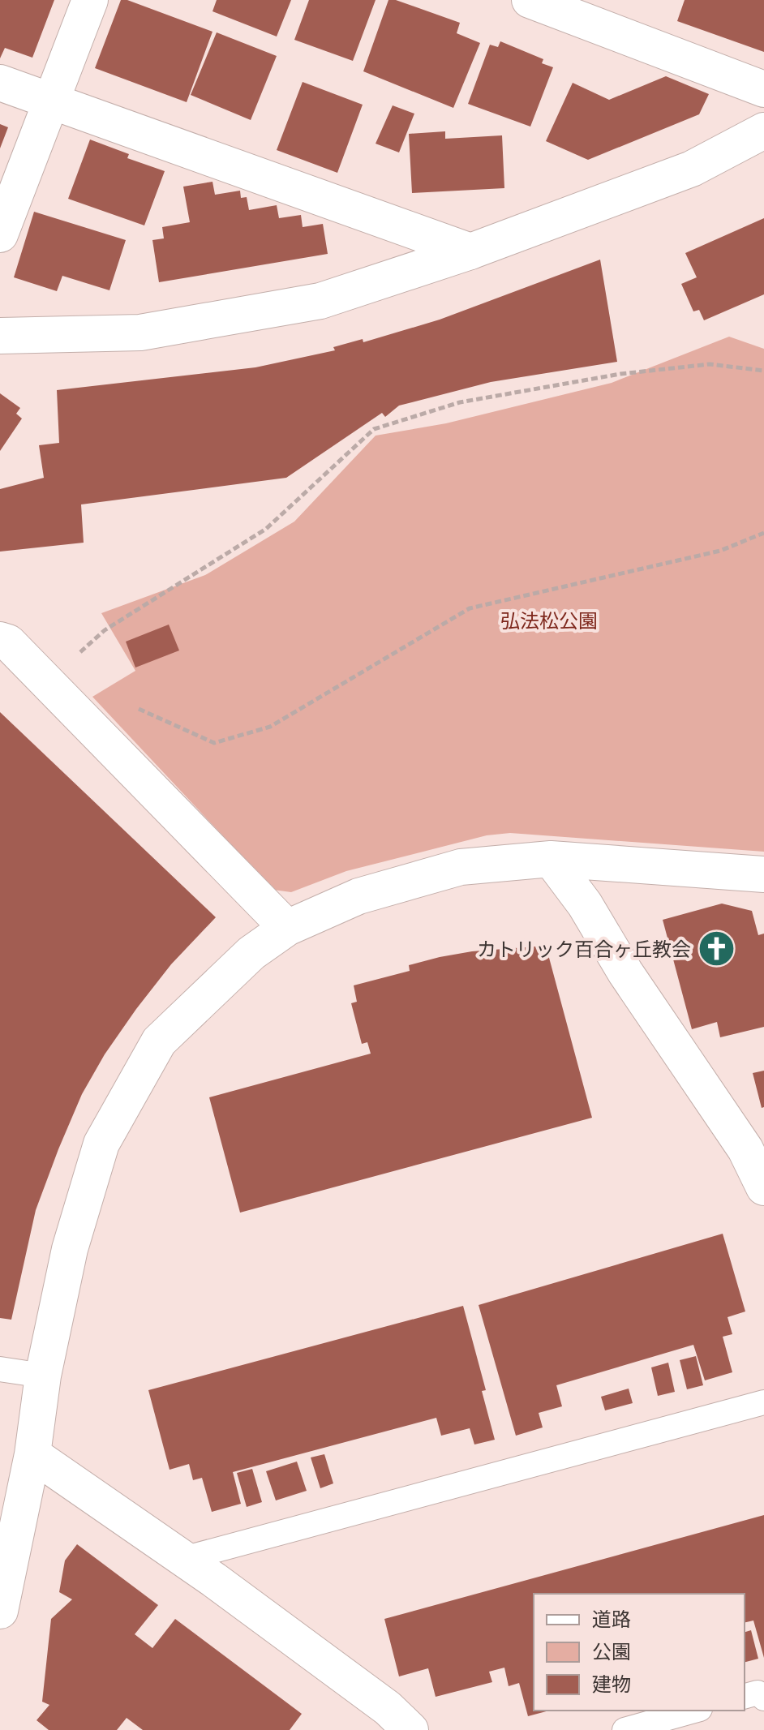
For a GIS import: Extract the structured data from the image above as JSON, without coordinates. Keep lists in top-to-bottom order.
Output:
{
  "parks": ["弘法松公園"],
  "places": {
    "church": ["カトリック百合ヶ丘教会"]
  },
  "legend": ["道路", "公園", "建物"]
}
